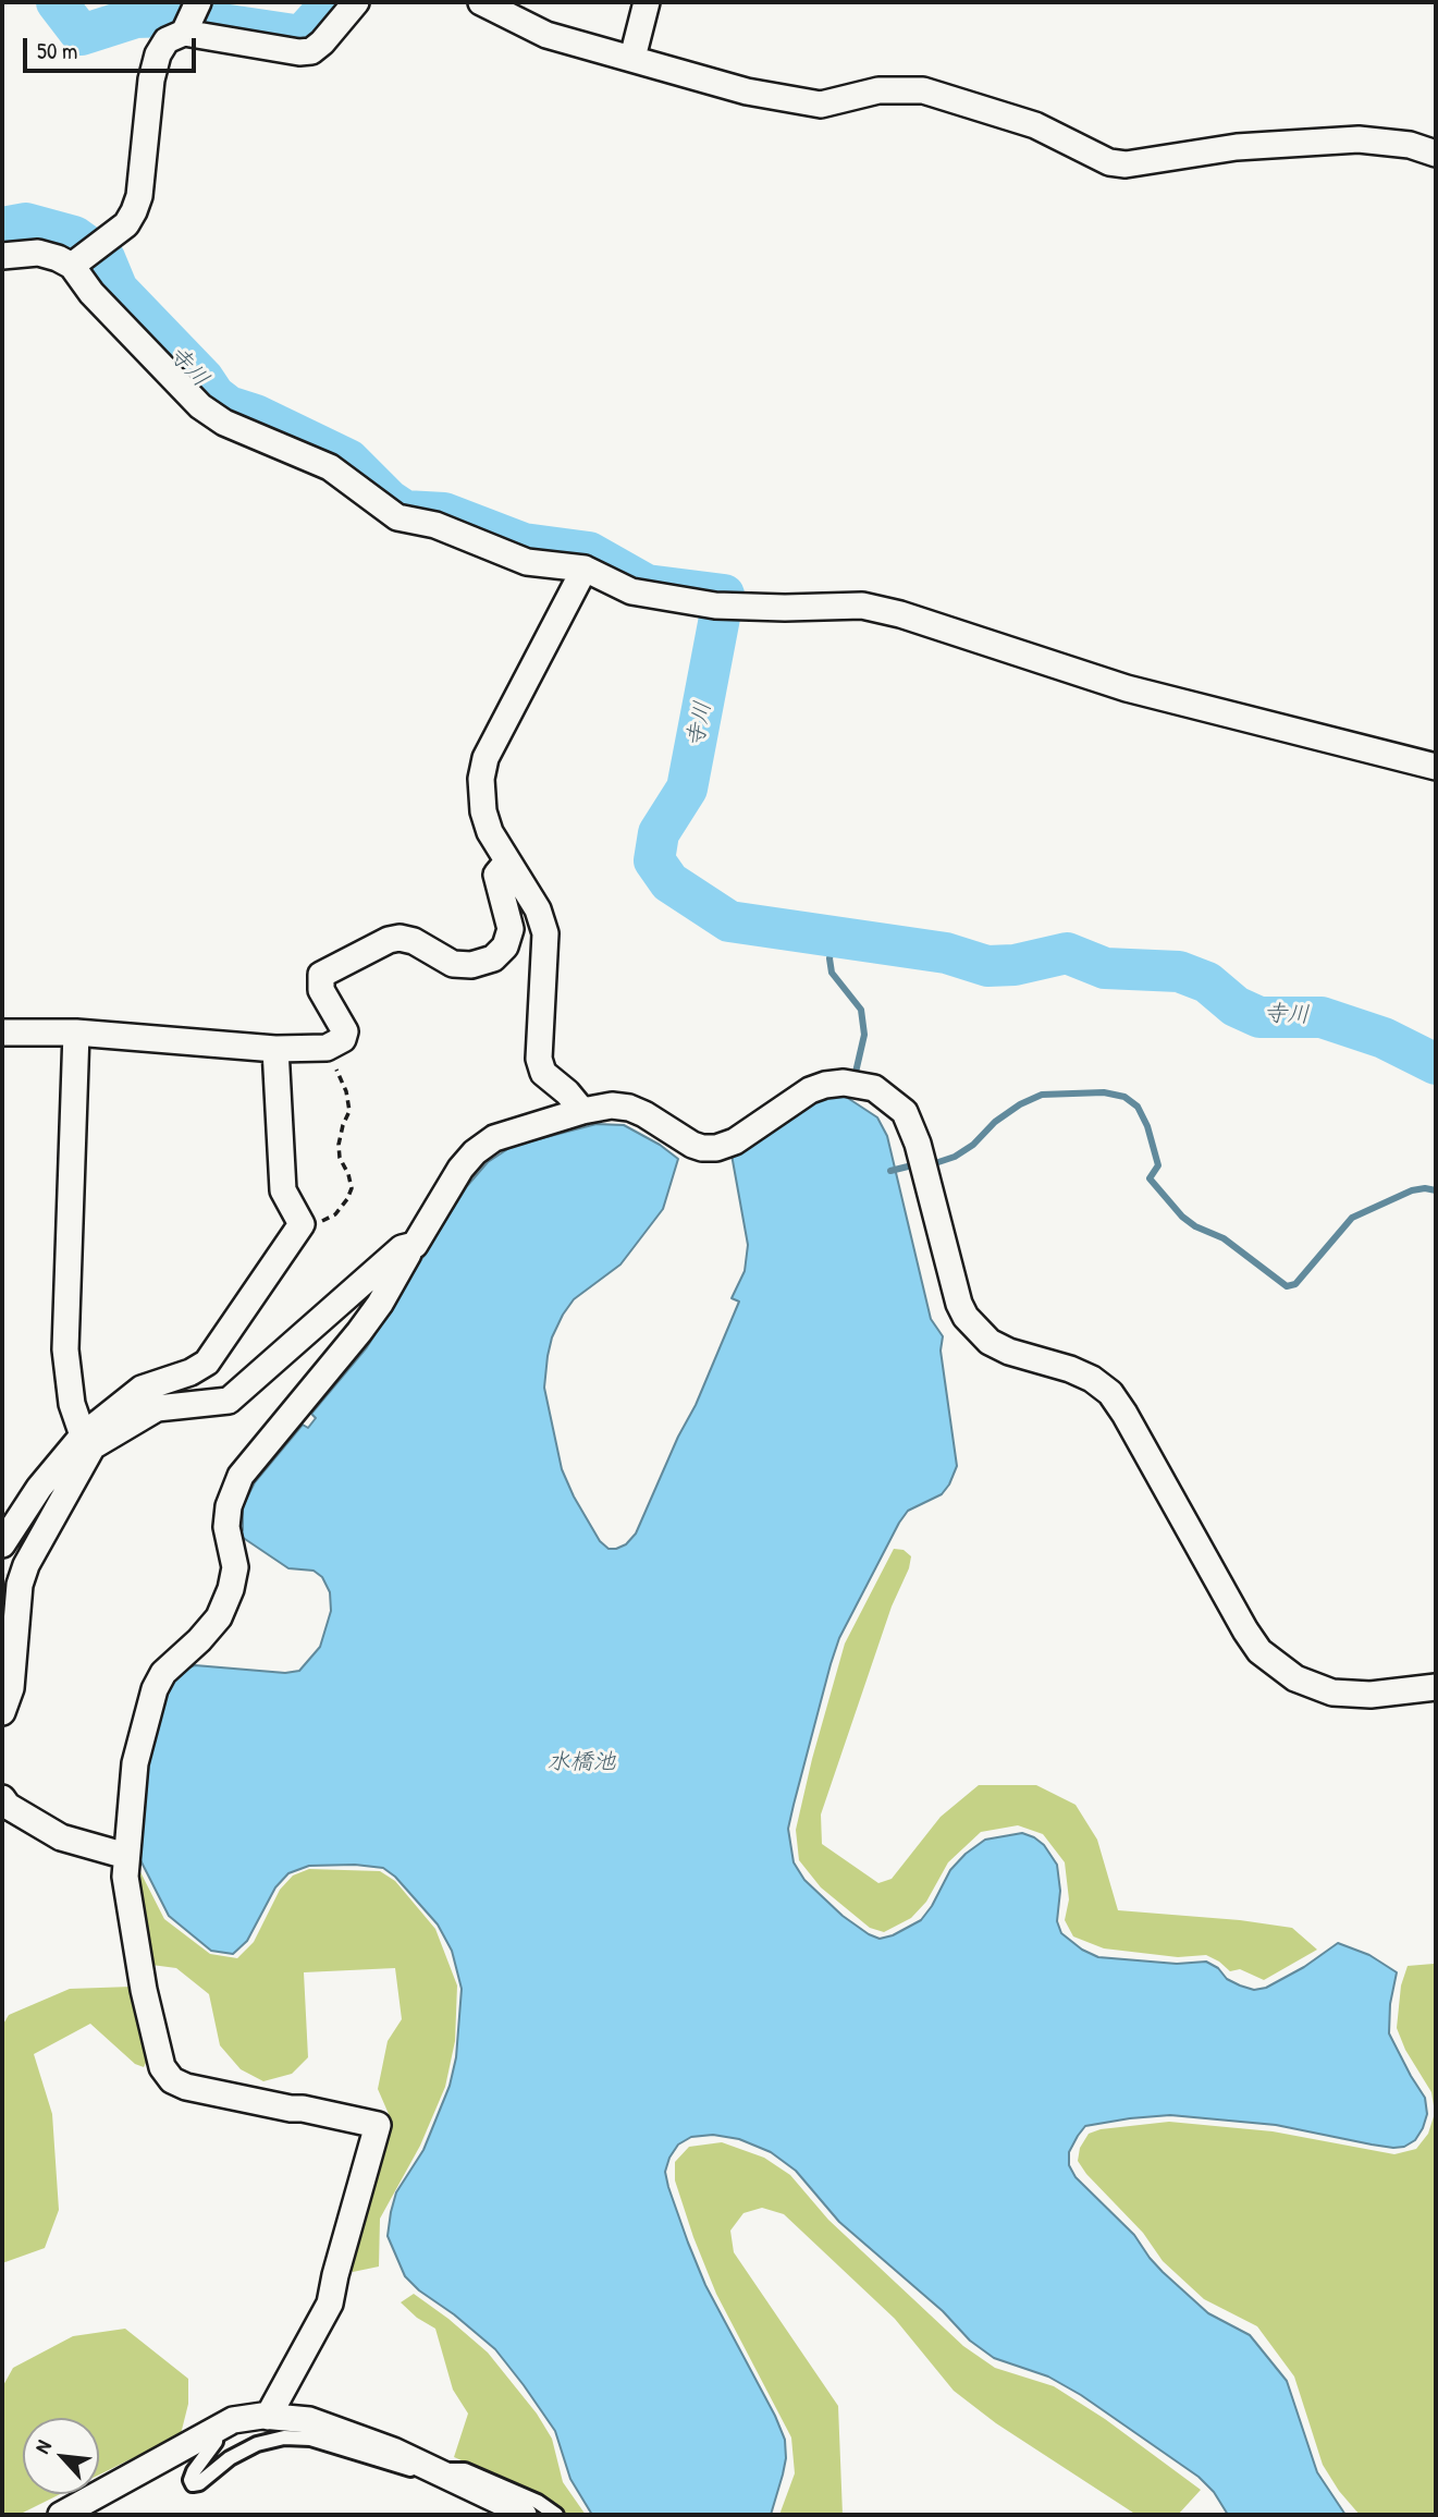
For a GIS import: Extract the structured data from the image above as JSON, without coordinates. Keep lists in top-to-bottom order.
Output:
{
  "water": ["寺川", "水橋池"],
  "scale_bar": "50 m",
  "north": "top left"
}
